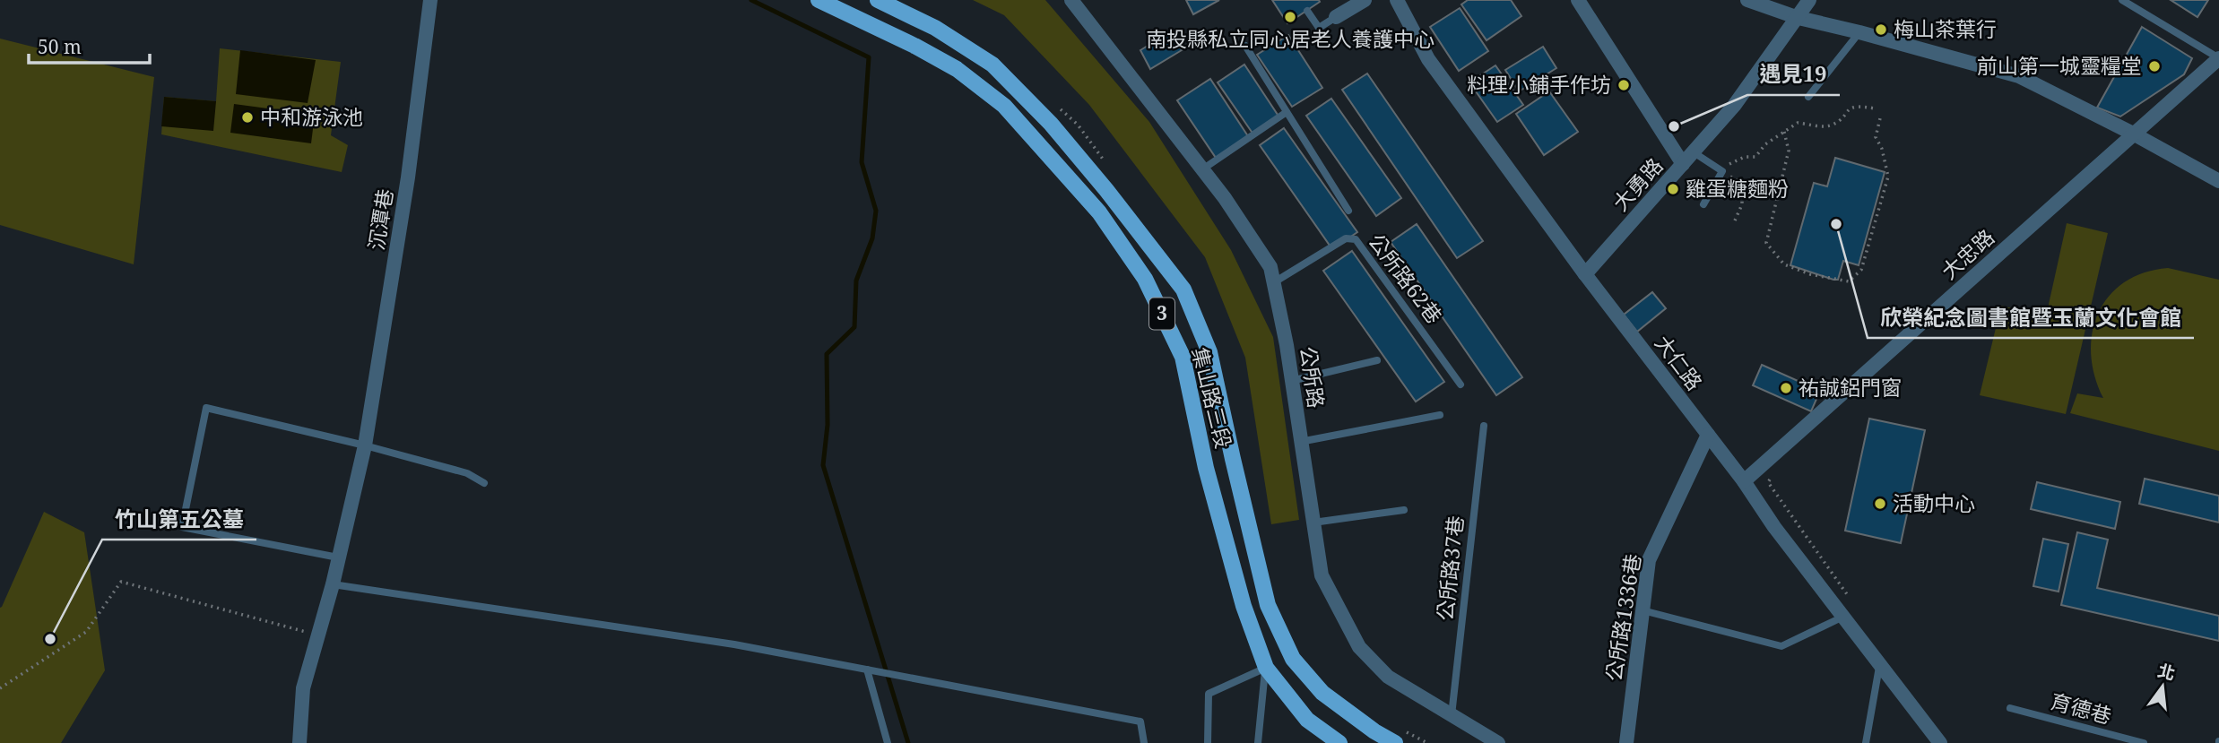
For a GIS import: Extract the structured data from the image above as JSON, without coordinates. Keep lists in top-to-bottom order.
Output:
{
  "streets": {
    "main road": ["3", "集山路三段"],
    "street": [
      "大勇路",
      "沉潭巷",
      "大忠路",
      "大仁路",
      "公所路",
      "公所路1336巷"
    ],
    "lane": ["公所路62巷", "公所路37巷", "育德巷"]
  },
  "crossings": [
    ["大勇路", "大仁路"],
    ["大忠路", "大仁路"],
    ["公所路62巷", "公所路"],
    ["大仁路", "公所路1336巷"],
    ["公所路", "公所路37巷"]
  ],
  "places": [
    "南投縣私立同心居老人養護中心",
    "梅山茶葉行",
    "前山第一城靈糧堂",
    "料理小鋪手作坊",
    "中和游泳池",
    "遇見19",
    "雞蛋糖麵粉",
    "欣榮紀念圖書館暨玉蘭文化會館",
    "祐誠鋁門窗",
    "活動中心",
    "竹山第五公墓"
  ],
  "scale_bar": "50 m",
  "north": "top"
}
